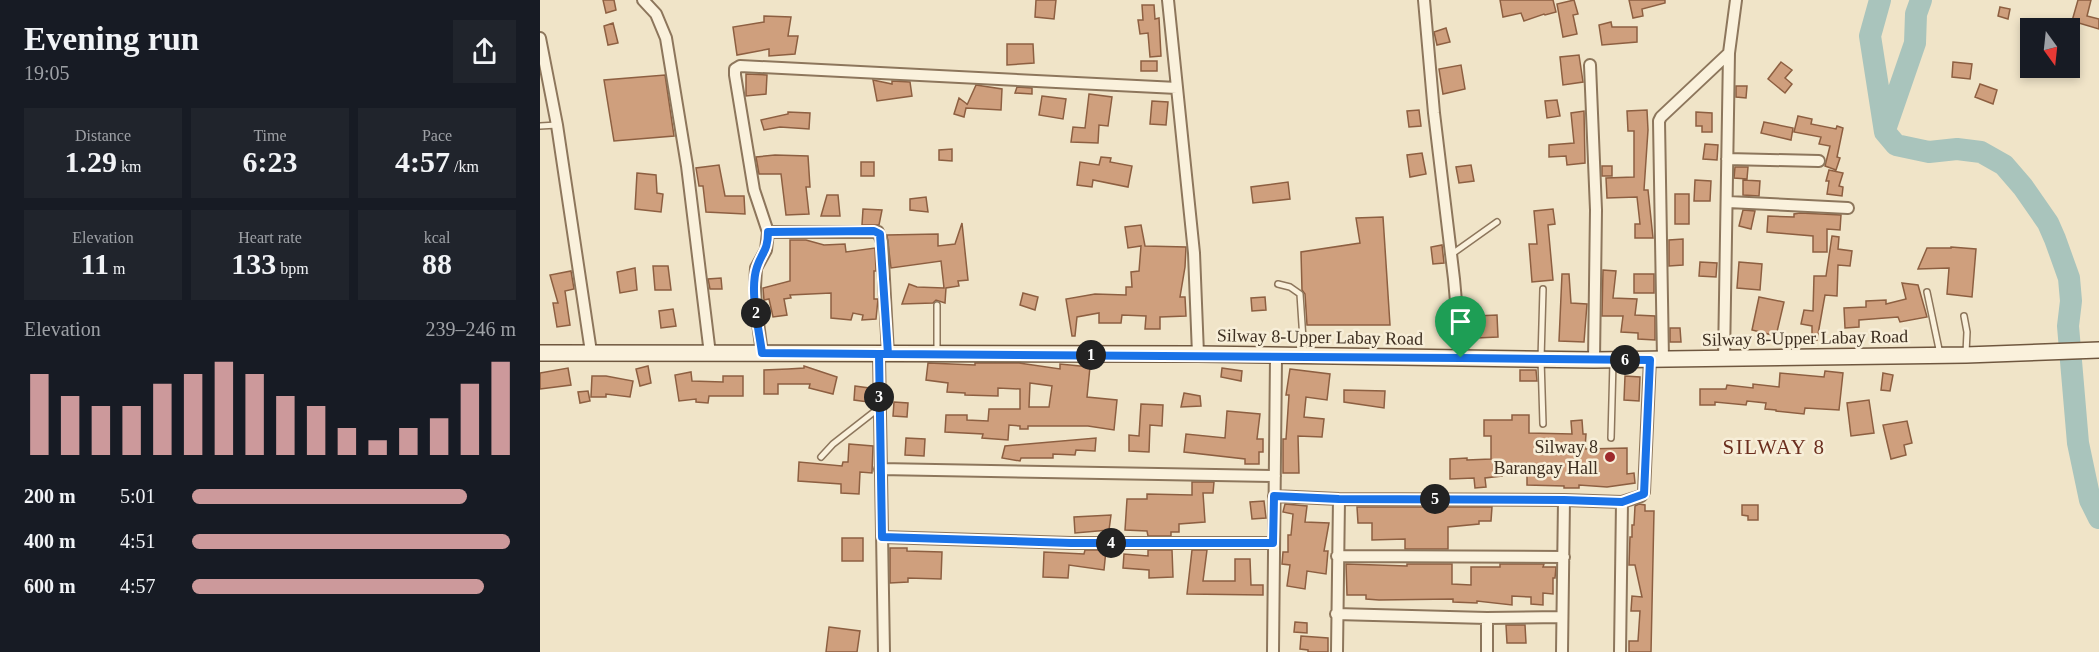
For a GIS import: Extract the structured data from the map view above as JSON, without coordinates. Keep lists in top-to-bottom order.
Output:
{
  "streets": {
    "main road": ["Silway 8-Upper Labay Road"]
  },
  "districts": ["SILWAY 8"],
  "places": ["Silway 8 Barangay Hall"],
  "north": "bottom",
  "page": {
    "heading": ["Evening run", "19:05"],
    "stats": [
      ["Distance", "1.29 km"],
      ["Time", "6:23"],
      ["Pace", "4:57 /km"],
      ["Elevation", "11 m"],
      ["Heart rate", "133 bpm"],
      ["kcal", "88"]
    ],
    "pins": [
      "2",
      "1",
      "6",
      "3",
      "5",
      "4"
    ],
    "chart": ["Elevation", "239–246 m"],
    "list": [
      {
        "name": "200 m",
        "note": "5:01"
      },
      {
        "name": "400 m",
        "note": "4:51"
      },
      {
        "name": "600 m",
        "note": "4:57"
      }
    ]
  }
}
